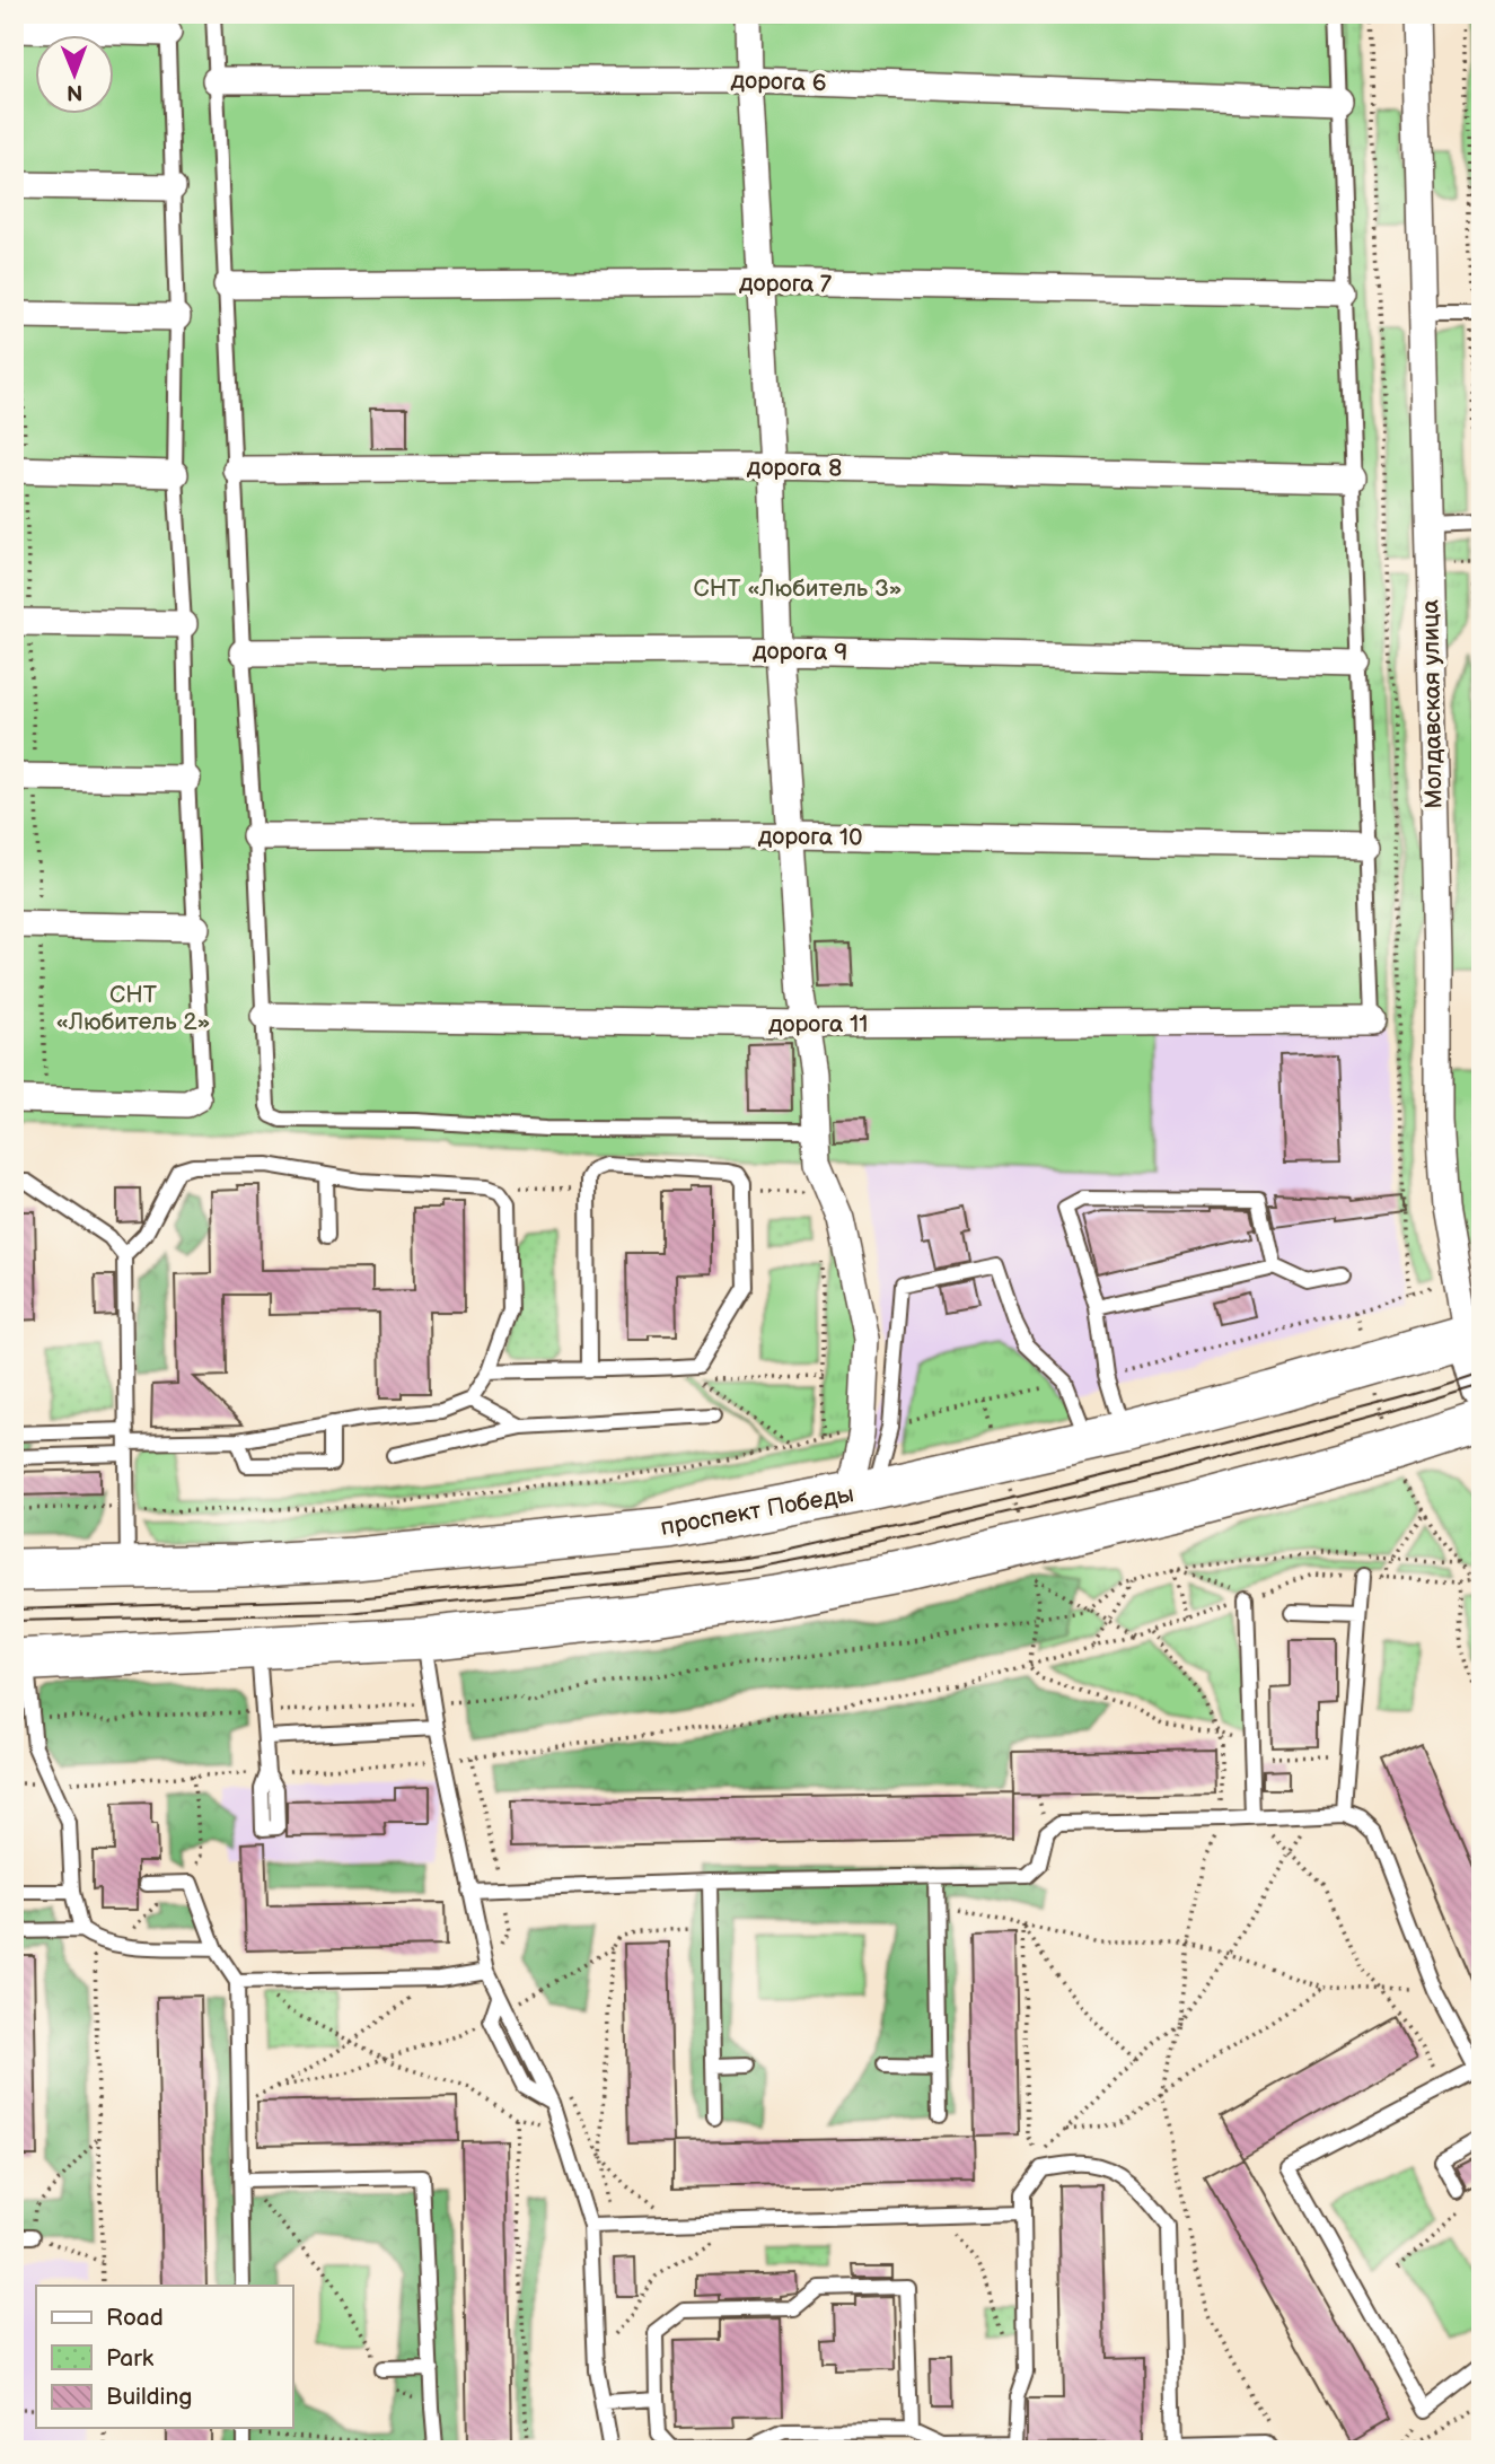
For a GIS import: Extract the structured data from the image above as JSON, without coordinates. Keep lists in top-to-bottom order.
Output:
{
  "streets": {
    "main road": ["проспект Победы"],
    "street": [
      "дорога 6",
      "дорога 7",
      "дорога 8",
      "дорога 9",
      "Молдавская улица",
      "дорога 10",
      "дорога 11"
    ]
  },
  "crossings": [
    ["Молдавская улица", "проспект Победы"]
  ],
  "parks": ["СНТ «Любитель 3»", "СНТ «Любитель 2»"],
  "legend": ["Road", "Park", "Building"],
  "north": "bottom"
}
